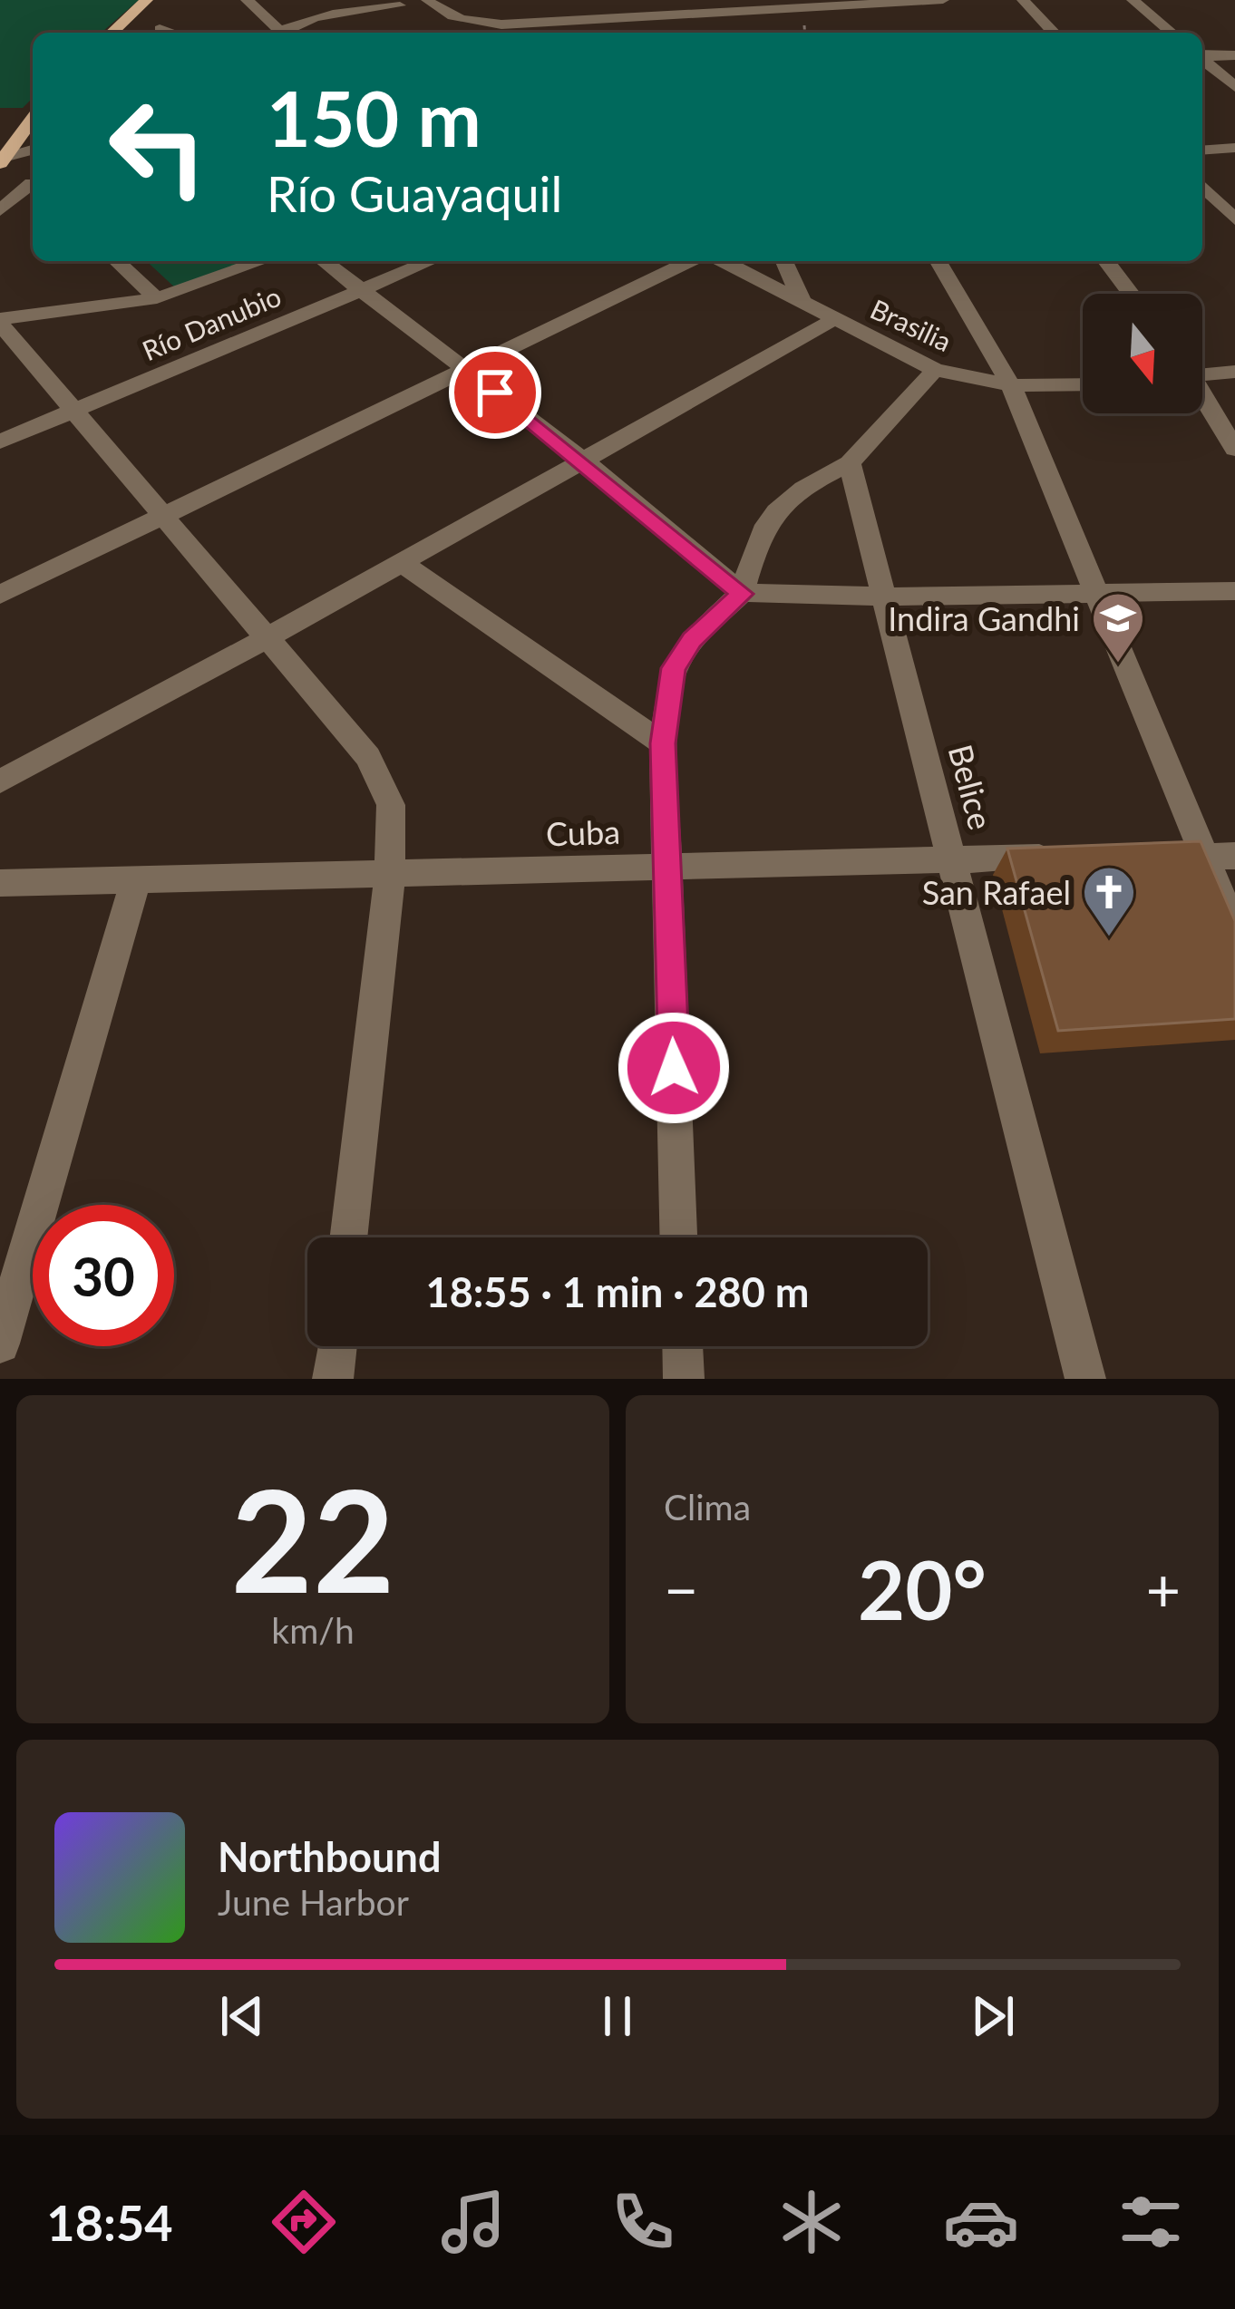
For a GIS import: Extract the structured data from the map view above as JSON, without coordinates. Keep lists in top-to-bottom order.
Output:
{
  "streets": {
    "street": [
      "Río Danubio",
      "Brasilia",
      "Belice",
      "Cuba"
    ]
  },
  "crossings": [
    ["Belice", "Cuba"]
  ],
  "places": {
    "school or university": ["Indira Gandhi"],
    "church": ["San Rafael"]
  },
  "north": "bottom",
  "page": {
    "turn": ["150 m", "Río Guayaquil"],
    "limit": "30",
    "trip": "18:55 · 1 min · 280 m",
    "tile": [
      ["22", "km/h"],
      "Clima"
    ],
    "heat": ["−", "20°", "+"],
    "song": ["Northbound", "June Harbor"],
    "tabs": "18:54"
  }
}
